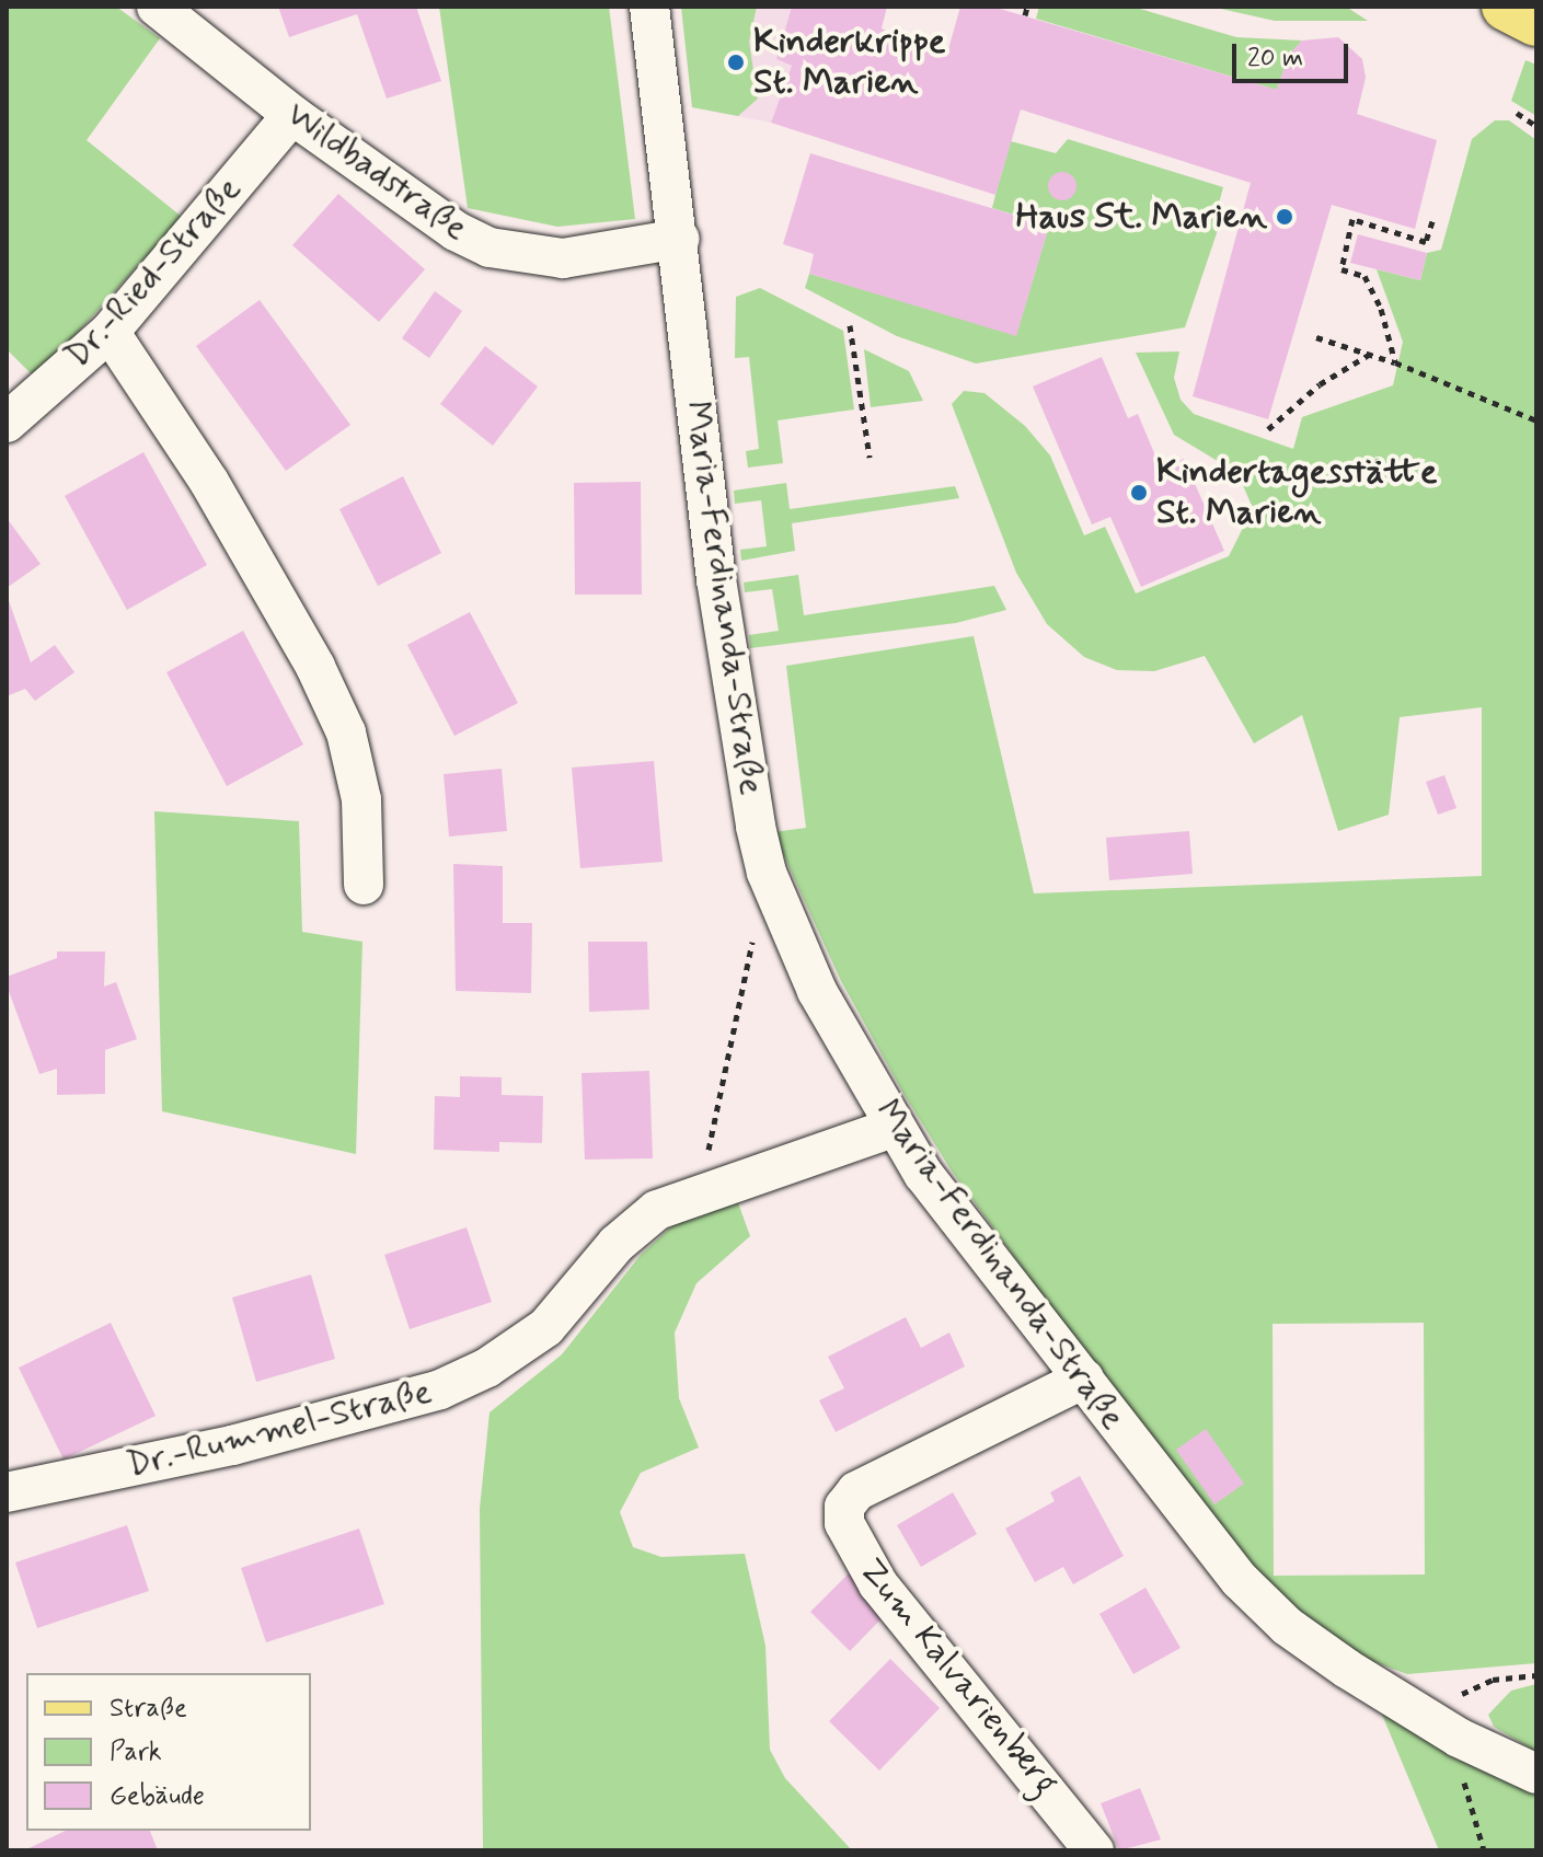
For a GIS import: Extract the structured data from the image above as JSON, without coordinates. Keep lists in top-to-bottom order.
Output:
{
  "streets": {
    "street": [
      "Wildbadstraße",
      "Dr.-Ried-Straße",
      "Maria-Ferdinanda-Straße",
      "Dr.-Rummel-Straße",
      "Zum Kalvarienberg"
    ]
  },
  "crossings": [
    ["Wildbadstraße", "Dr.-Ried-Straße"],
    ["Wildbadstraße", "Maria-Ferdinanda-Straße"],
    ["Maria-Ferdinanda-Straße", "Dr.-Rummel-Straße"],
    ["Maria-Ferdinanda-Straße", "Zum Kalvarienberg"]
  ],
  "places": ["Kinderkrippe St. Marien", "Haus St. Marien", "Kindertagesstätte St. Marien"],
  "legend": ["Straße", "Park", "Gebäude"],
  "scale_bar": "20 m"
}
